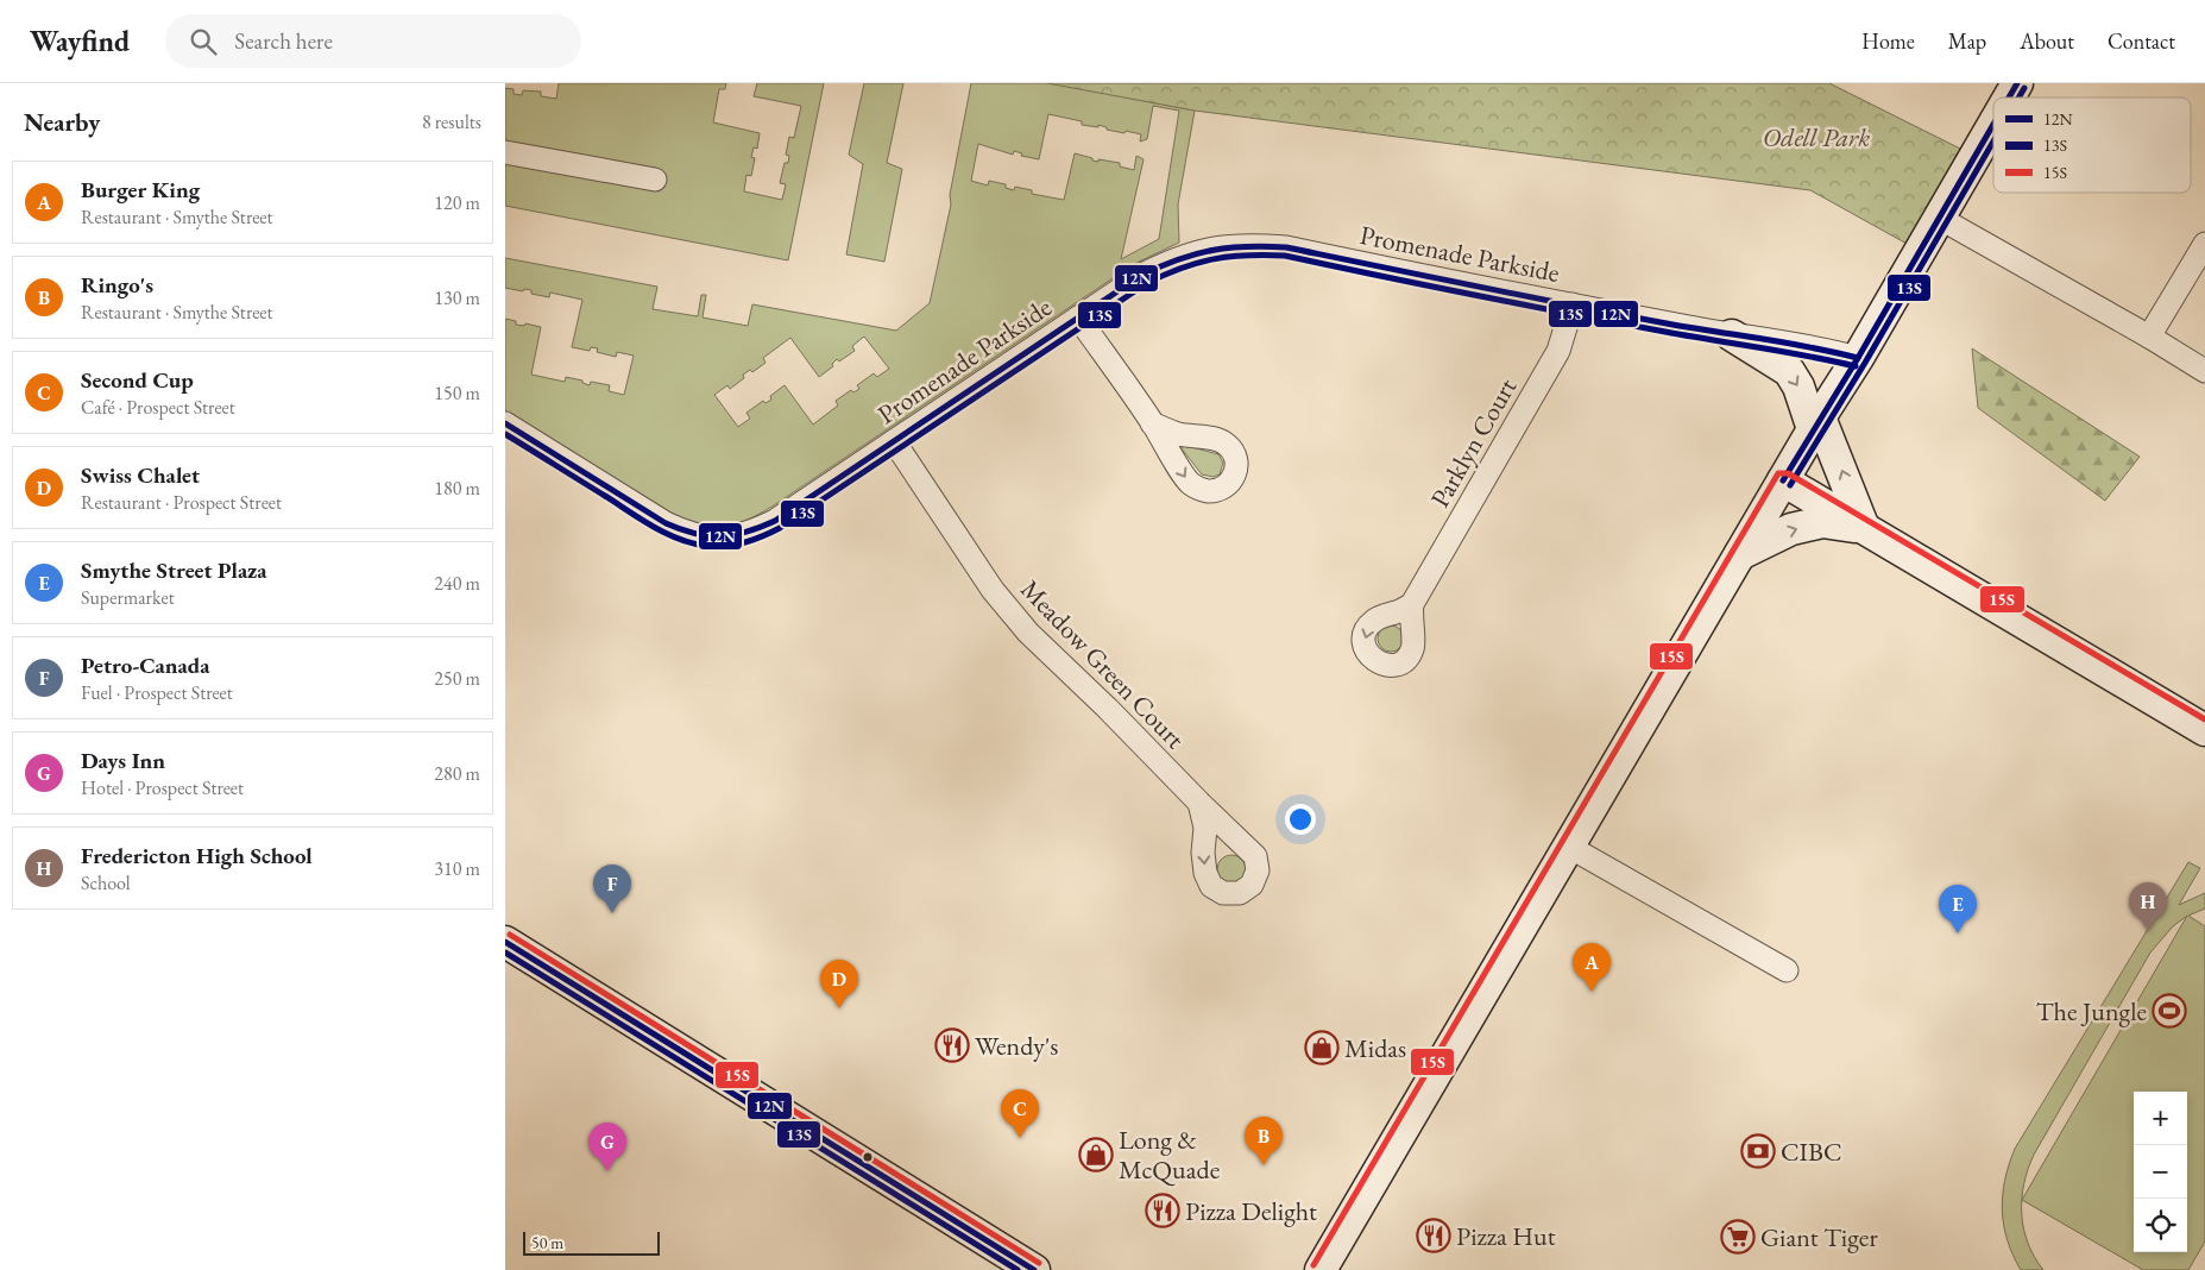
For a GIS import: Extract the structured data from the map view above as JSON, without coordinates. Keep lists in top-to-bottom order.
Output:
{
  "streets": {
    "street": ["Promenade Parkside", "Parklyn Court", "Meadow Green Court"]
  },
  "crossings": [
    ["Promenade Parkside", "Parklyn Court"],
    ["Promenade Parkside", "Meadow Green Court"]
  ],
  "parks": ["Odell Park"],
  "places": {
    "sports": ["The Jungle"],
    "restaurant": ["Wendy's", "Pizza Delight", "Pizza Hut"],
    "shop": ["Midas", "Long & McQuade"],
    "bank": ["CIBC"],
    "supermarket": ["Giant Tiger"]
  },
  "lines": ["transit line 12N", "transit line 13S", "transit line 15S"],
  "legend": ["12N", "13S", "15S"],
  "scale_bar": "50 m",
  "page": {
    "header": "Wayfind",
    "search": "Search here",
    "nav": [
      "Home",
      "Map",
      "About",
      "Contact"
    ],
    "heading": ["Nearby", "8 results"],
    "list": [
      {
        "mark": "A",
        "name": "Burger King",
        "note": "Restaurant · Smythe Street",
        "value": "120 m"
      },
      {
        "mark": "B",
        "name": "Ringo's",
        "note": "Restaurant · Smythe Street",
        "value": "130 m"
      },
      {
        "mark": "C",
        "name": "Second Cup",
        "note": "Café · Prospect Street",
        "value": "150 m"
      },
      {
        "mark": "D",
        "name": "Swiss Chalet",
        "note": "Restaurant · Prospect Street",
        "value": "180 m"
      },
      {
        "mark": "E",
        "name": "Smythe Street Plaza",
        "note": "Supermarket",
        "value": "240 m"
      },
      {
        "mark": "F",
        "name": "Petro-Canada",
        "note": "Fuel · Prospect Street",
        "value": "250 m"
      },
      {
        "mark": "G",
        "name": "Days Inn",
        "note": "Hotel · Prospect Street",
        "value": "280 m"
      },
      {
        "mark": "H",
        "name": "Fredericton High School",
        "note": "School",
        "value": "310 m"
      }
    ],
    "pins": [
      "F",
      "H",
      "E",
      "A",
      "D",
      "C",
      "B",
      "G"
    ],
    "map_buttons": ["+", "−"],
    "scale": "50 m"
  }
}
